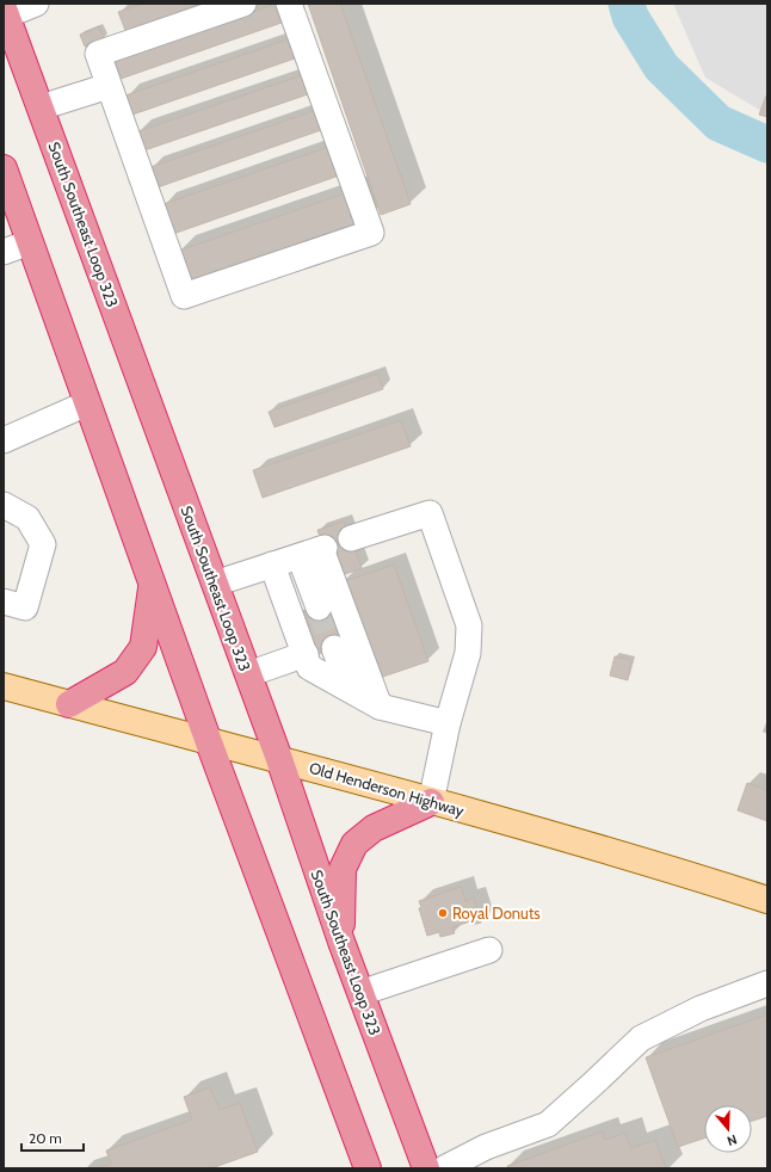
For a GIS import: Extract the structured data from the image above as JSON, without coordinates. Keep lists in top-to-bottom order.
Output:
{
  "streets": {
    "highway": ["South Southeast Loop 323"],
    "main road": ["Old Henderson Highway"]
  },
  "crossings": [
    ["South Southeast Loop 323", "Old Henderson Highway"]
  ],
  "places": ["Royal Donuts"],
  "scale_bar": "20 m",
  "north": "bottom"
}
